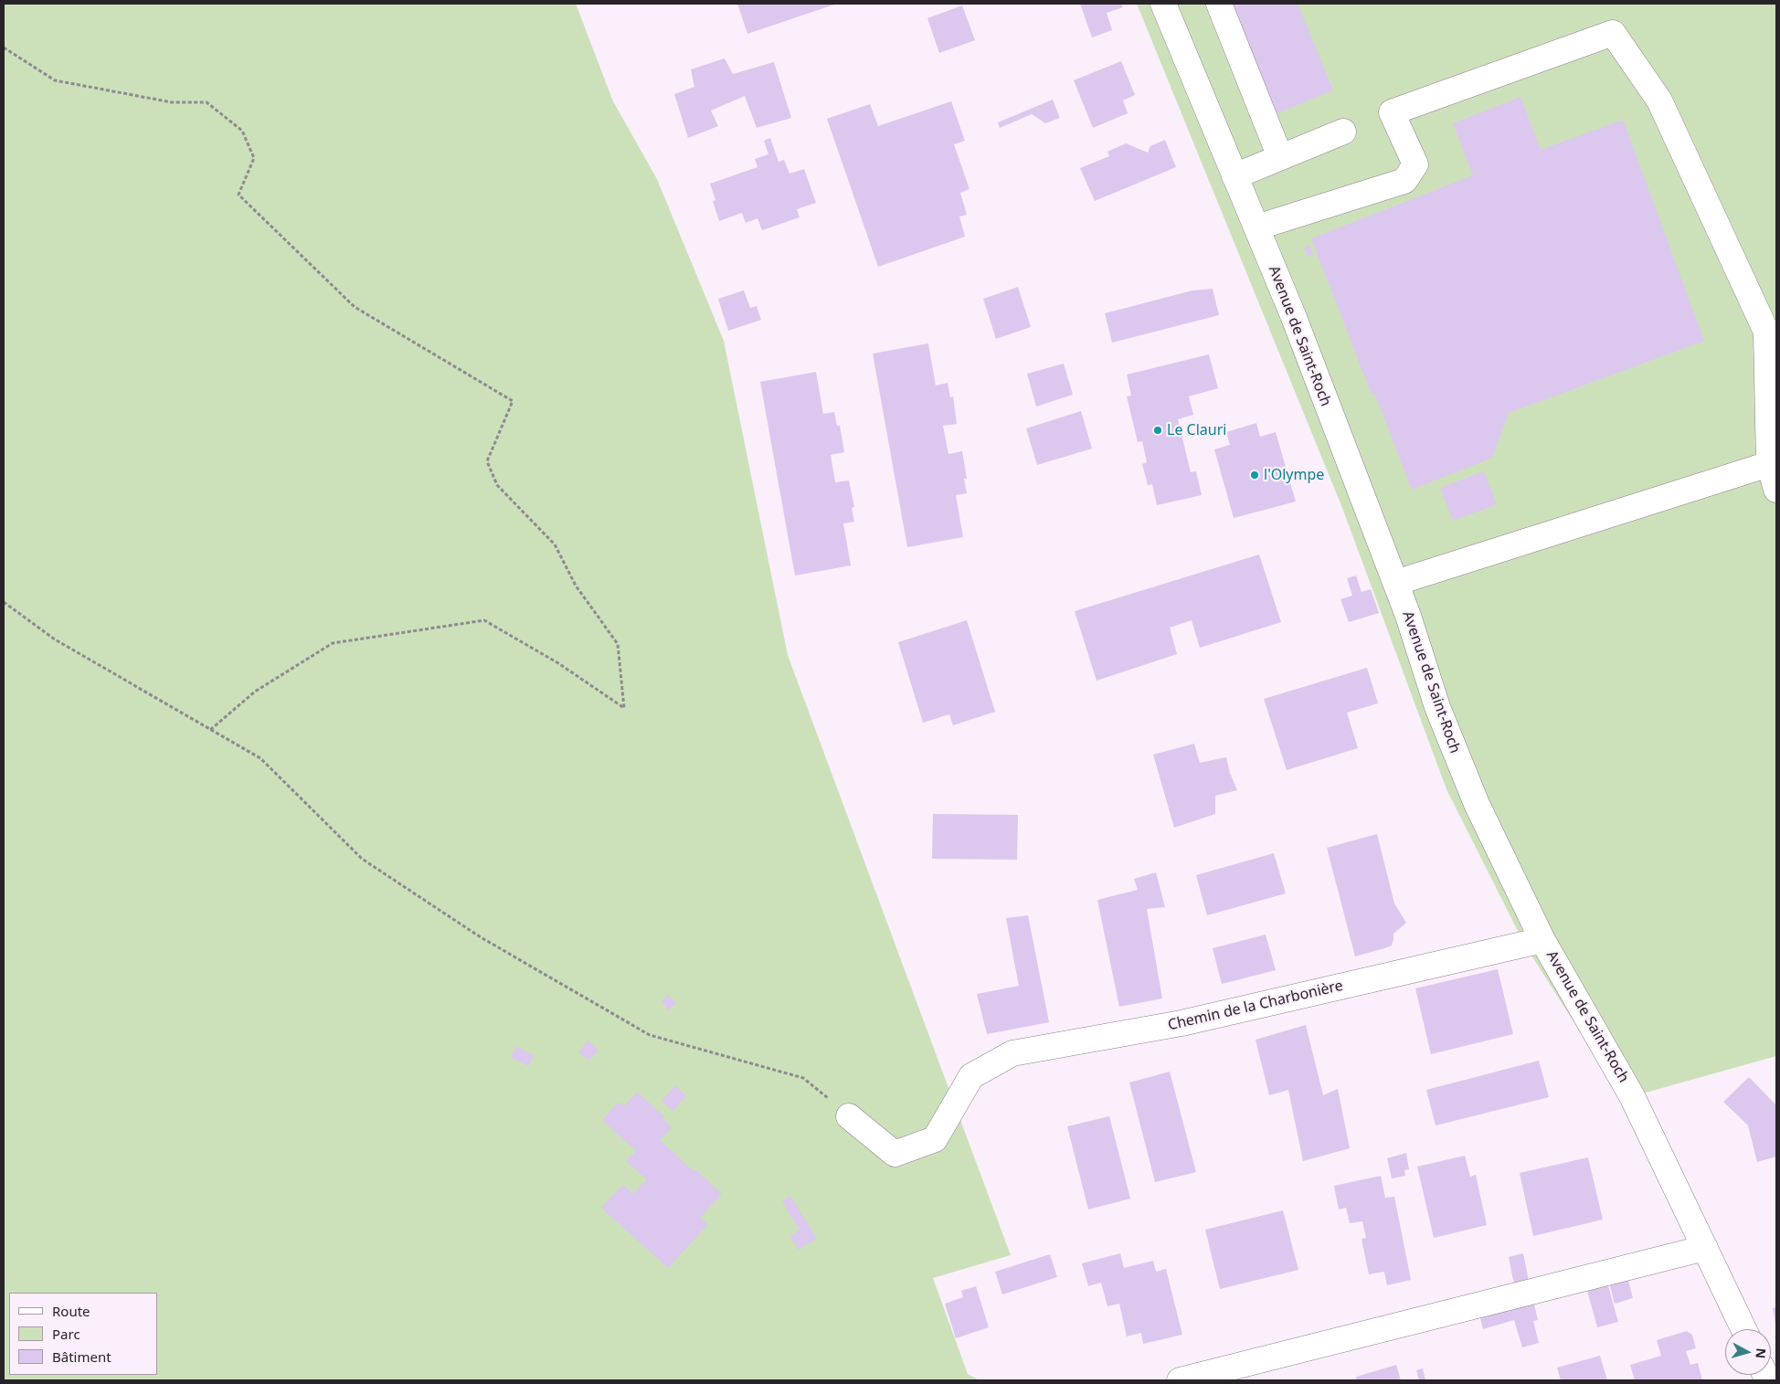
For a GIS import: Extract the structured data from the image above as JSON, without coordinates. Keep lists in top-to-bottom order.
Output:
{
  "streets": {
    "street": ["Avenue de Saint-Roch", "Chemin de la Charbonière"]
  },
  "crossings": [
    ["Avenue de Saint-Roch", "Chemin de la Charbonière"]
  ],
  "places": ["Le Clauri", "l'Olympe"],
  "legend": ["Route", "Parc", "Bâtiment"],
  "north": "right"
}
